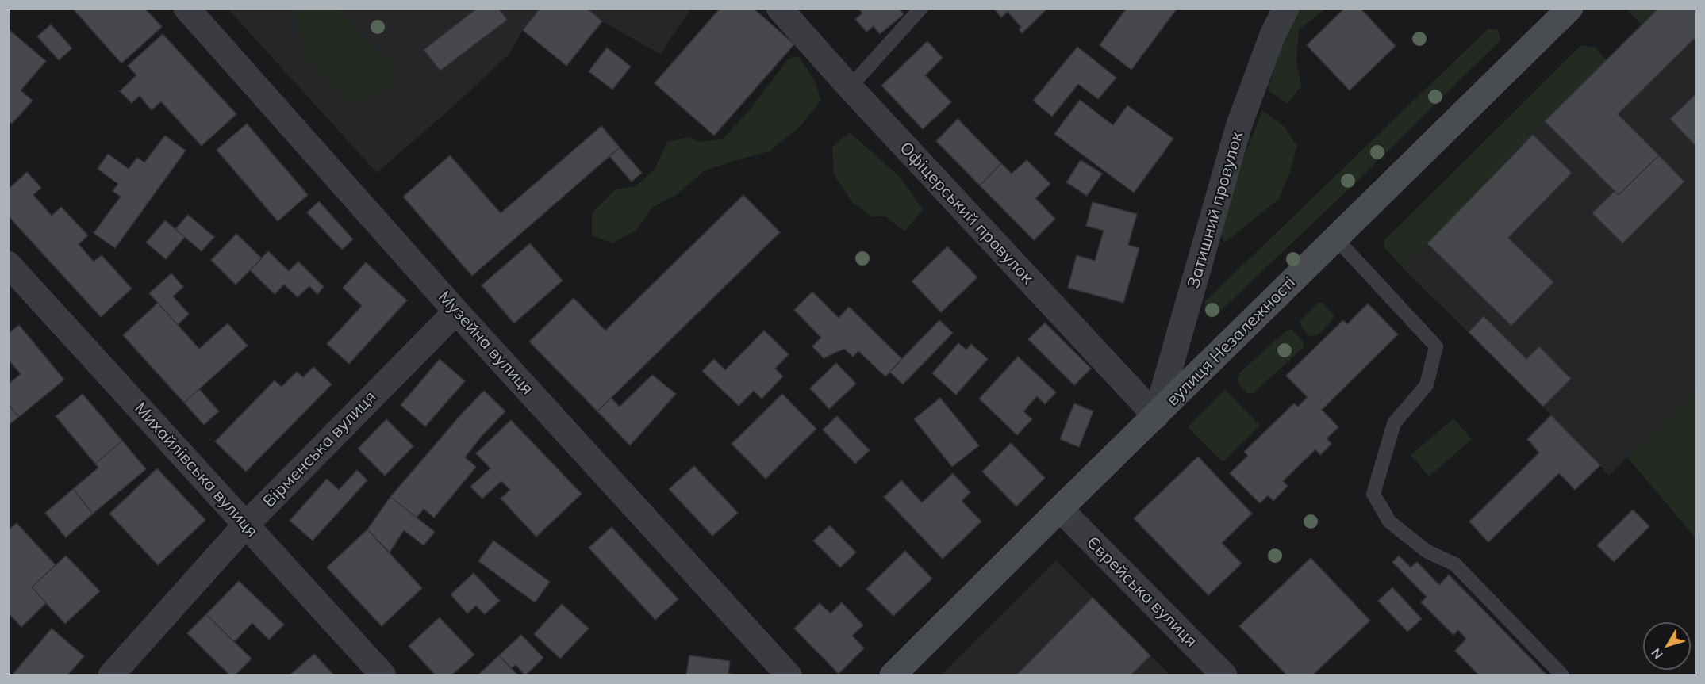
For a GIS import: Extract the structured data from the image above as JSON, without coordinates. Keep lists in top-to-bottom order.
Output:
{
  "streets": {
    "street": [
      "Затишний провулок",
      "Офіцерський провулок",
      "вулиця Незалежності",
      "Музейна вулиця",
      "Вірменська вулиця",
      "Михайлівська вулиця",
      "Єврейська вулиця"
    ]
  },
  "crossings": [
    ["Затишний провулок", "Офіцерський провулок"],
    ["Затишний провулок", "вулиця Незалежності"],
    ["Офіцерський провулок", "вулиця Незалежності"],
    ["вулиця Незалежності", "Єврейська вулиця"],
    ["Музейна вулиця", "Вірменська вулиця"],
    ["Вірменська вулиця", "Михайлівська вулиця"]
  ],
  "north": "bottom left"
}
